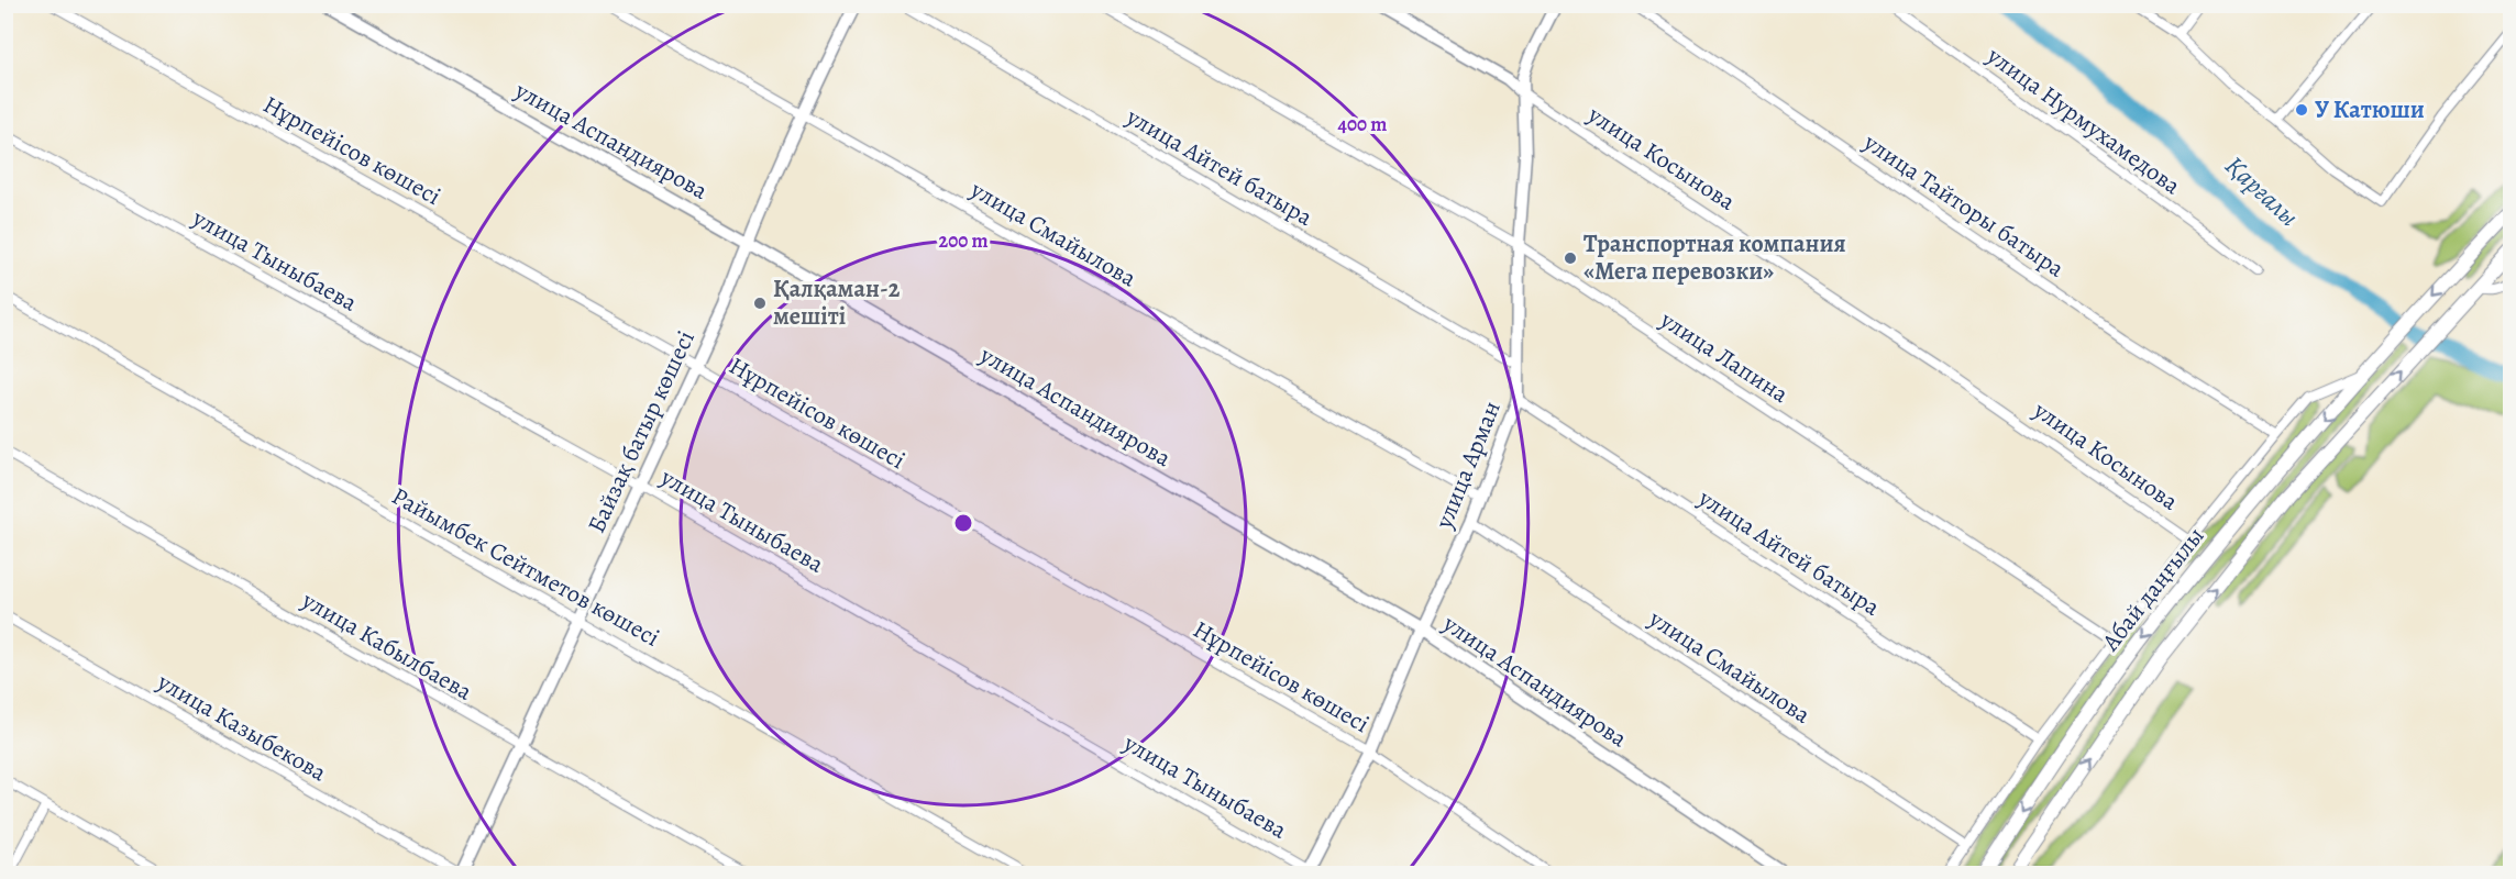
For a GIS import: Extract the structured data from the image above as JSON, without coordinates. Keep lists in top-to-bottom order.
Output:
{
  "streets": {
    "main road": ["Абай даңғылы"],
    "street": [
      "улица Нурмухамедова",
      "улица Аспандиярова",
      "Нұрпейісов көшесі",
      "улица Косынова",
      "улица Айтей батыра",
      "улица Тайторы батыра",
      "улица Смайылова",
      "улица Тыныбаева",
      "улица Лапина",
      "Байзақ батыр көшесі",
      "улица Арман",
      "Райымбек Сейтметов көшесі",
      "улица Кабылбаева",
      "улица Казыбекова"
    ]
  },
  "crossings": [
    ["улица Аспандиярова", "Байзақ батыр көшесі"],
    ["улица Аспандиярова", "улица Арман"],
    ["Нұрпейісов көшесі", "Байзақ батыр көшесі"],
    ["Нұрпейісов көшесі", "улица Арман"],
    ["улица Косынова", "улица Арман"],
    ["улица Айтей батыра", "улица Арман"],
    ["улица Смайылова", "Байзақ батыр көшесі"],
    ["улица Смайылова", "улица Арман"],
    ["улица Тыныбаева", "Байзақ батыр көшесі"],
    ["улица Тыныбаева", "улица Арман"],
    ["улица Лапина", "улица Арман"],
    ["Байзақ батыр көшесі", "Райымбек Сейтметов көшесі"],
    ["Байзақ батыр көшесі", "улица Кабылбаева"],
    ["Байзақ батыр көшесі", "улица Казыбекова"]
  ],
  "water": ["Қарғалы"],
  "places": ["У Катюши", "Транспортная компания «Мега перевозки»", "Қалқаман-2 мешіті"],
  "rings": ["400 m", "200 m"]
}
